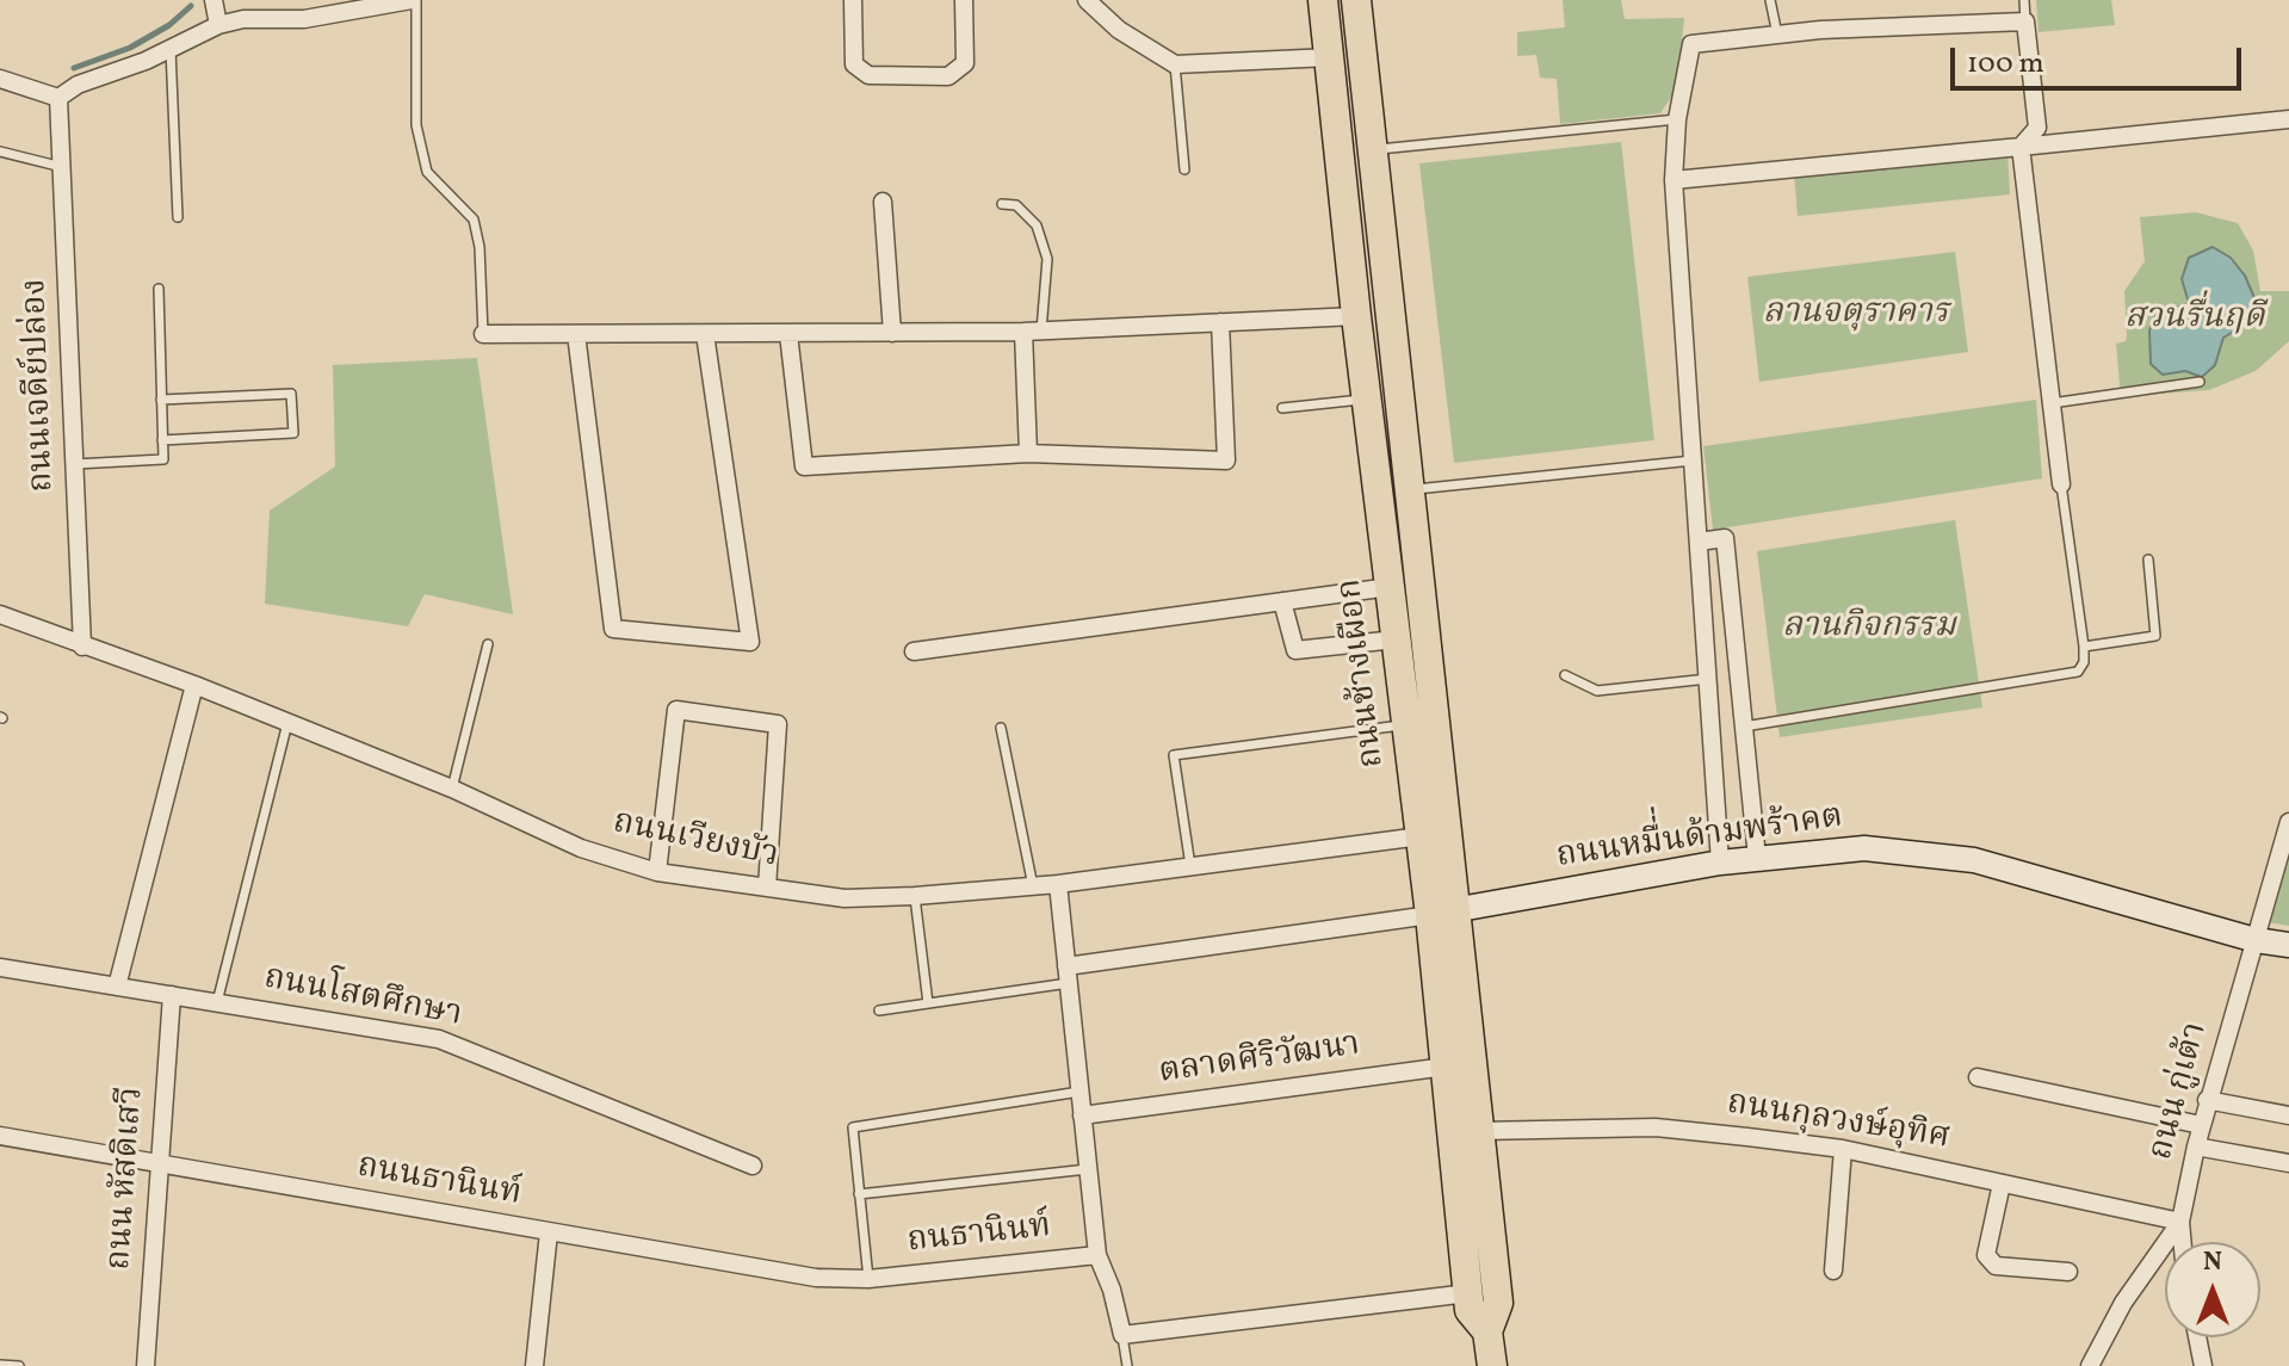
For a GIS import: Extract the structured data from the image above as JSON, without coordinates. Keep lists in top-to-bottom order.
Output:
{
  "streets": {
    "main road": ["ถนนช้างเผือก"],
    "street": [
      "ถนนเจดีย์ปล่อง",
      "ถนนหมื่่นด้ามพร้าคต",
      "ถนนเวียงบัว",
      "ถนนโสตศึกษา",
      "ตลาดศิริวัฒนา",
      "ถนน กู่เต้า",
      "ถนนกุลวงษ์อุทิศ",
      "ถนน หัสดิเสวี",
      "ถนนธานินท์",
      "ถนธานินท์"
    ]
  },
  "crossings": [
    ["ถนนเจดีย์ปล่อง", "ถนนเวียงบัว"],
    ["ถนนช้างเผือก", "ถนนหมื่่นด้ามพร้าคต"],
    ["ถนนช้างเผือก", "ถนนเวียงบัว"],
    ["ถนนช้างเผือก", "ตลาดศิริวัฒนา"],
    ["ถนนช้างเผือก", "ถนนกุลวงษ์อุทิศ"],
    ["ถนนหมื่่นด้ามพร้าคต", "ถนน กู่เต้า"],
    ["ถนนโสตศึกษา", "ถนน หัสดิเสวี"],
    ["ถนน กู่เต้า", "ถนนกุลวงษ์อุทิศ"],
    ["ถนน หัสดิเสวี", "ถนนธานินท์"],
    ["ถนนธานินท์", "ถนธานินท์"]
  ],
  "parks": ["ลานจตุราคาร", "สวนรื่นฤดี", "ลานกิจกรรม"],
  "scale_bar": "100 m",
  "north": "top"
}
